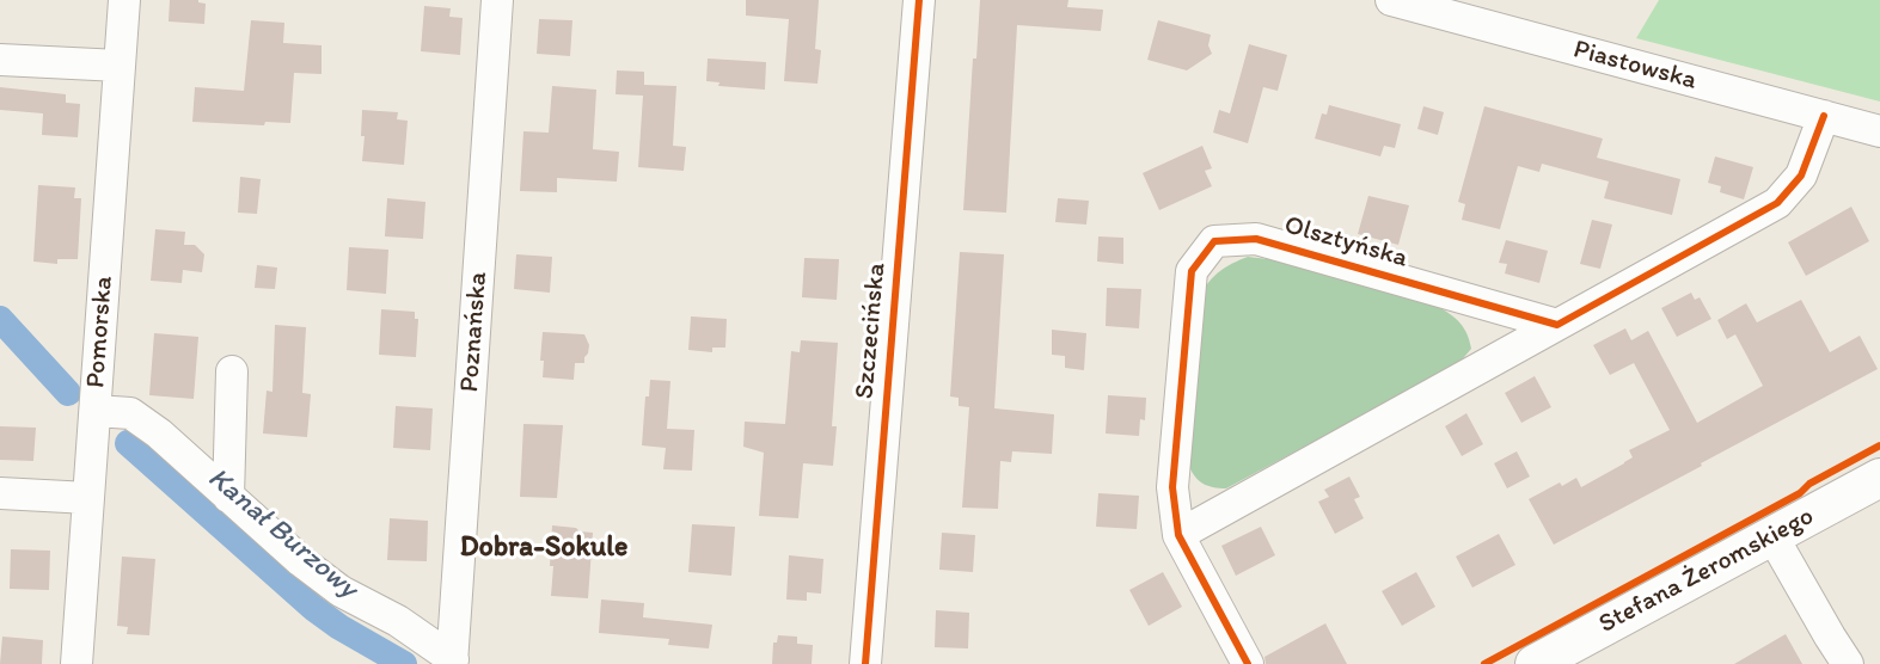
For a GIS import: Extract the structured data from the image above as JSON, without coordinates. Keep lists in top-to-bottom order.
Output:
{
  "streets": {
    "street": [
      "Piastowska",
      "Olsztyńska",
      "Szczecińska",
      "Pomorska",
      "Poznańska",
      "Stefana Żeromskiego"
    ]
  },
  "districts": ["Dobra-Sokule"],
  "water": ["Kanał Burzowy"]
}
